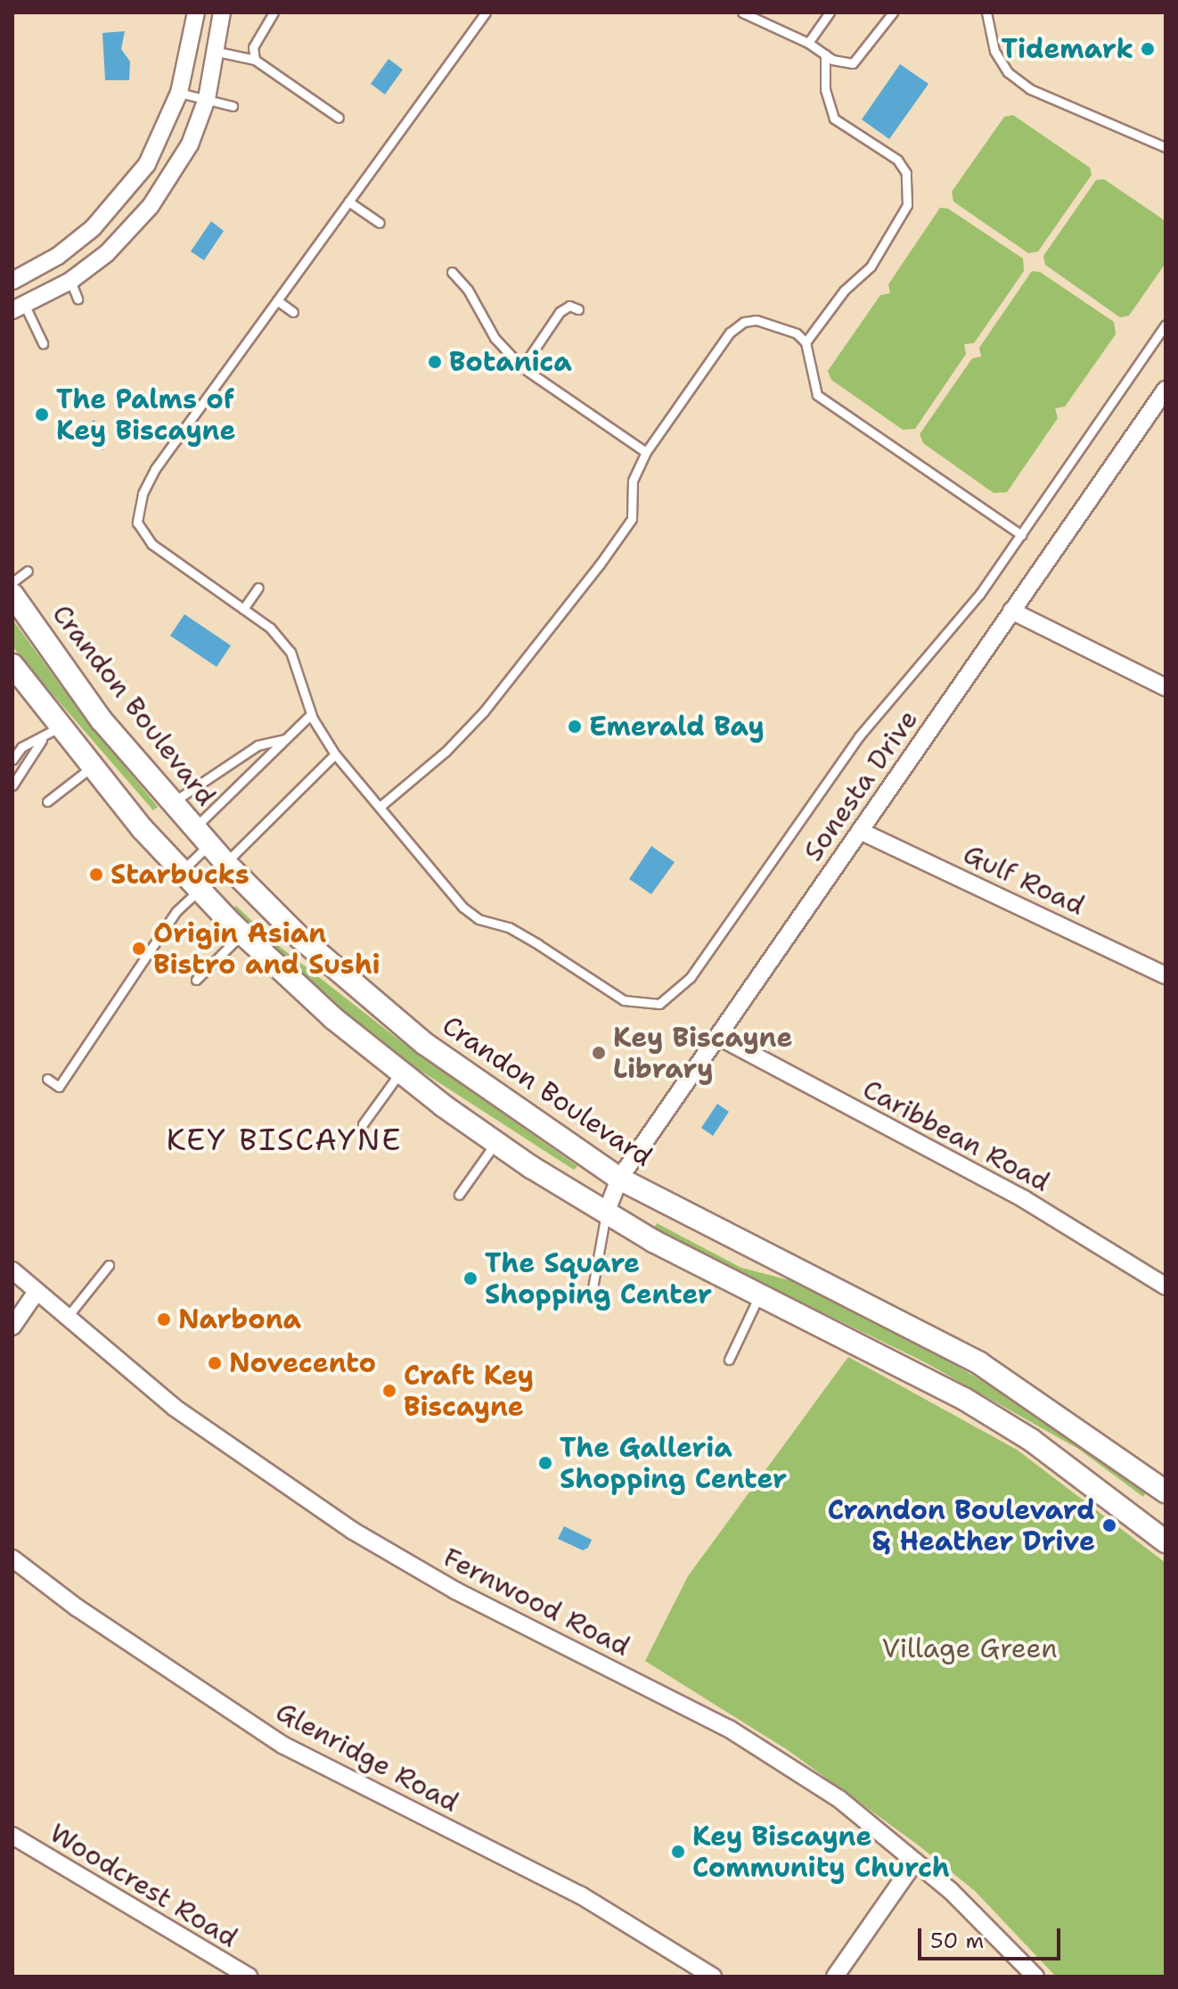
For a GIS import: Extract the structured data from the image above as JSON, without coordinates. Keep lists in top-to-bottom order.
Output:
{
  "streets": {
    "main road": ["Crandon Boulevard"],
    "street": [
      "Sonesta Drive",
      "Gulf Road",
      "Caribbean Road",
      "Fernwood Road",
      "Glenridge Road",
      "Woodcrest Road"
    ]
  },
  "crossings": [
    ["Crandon Boulevard", "Sonesta Drive"],
    ["Sonesta Drive", "Gulf Road"],
    ["Sonesta Drive", "Caribbean Road"]
  ],
  "districts": ["KEY BISCAYNE"],
  "parks": ["Village Green"],
  "places": [
    "Tidemark",
    "Botanica",
    "The Palms of Key Biscayne",
    "Emerald Bay",
    "Starbucks",
    "Origin Asian Bistro and Sushi",
    "Key Biscayne Library",
    "The Square Shopping Center",
    "Narbona",
    "Novecento",
    "Craft Key Biscayne",
    "The Galleria Shopping Center",
    "Crandon Boulevard & Heather Drive",
    "Key Biscayne Community Church"
  ],
  "scale_bar": "50 m"
}
